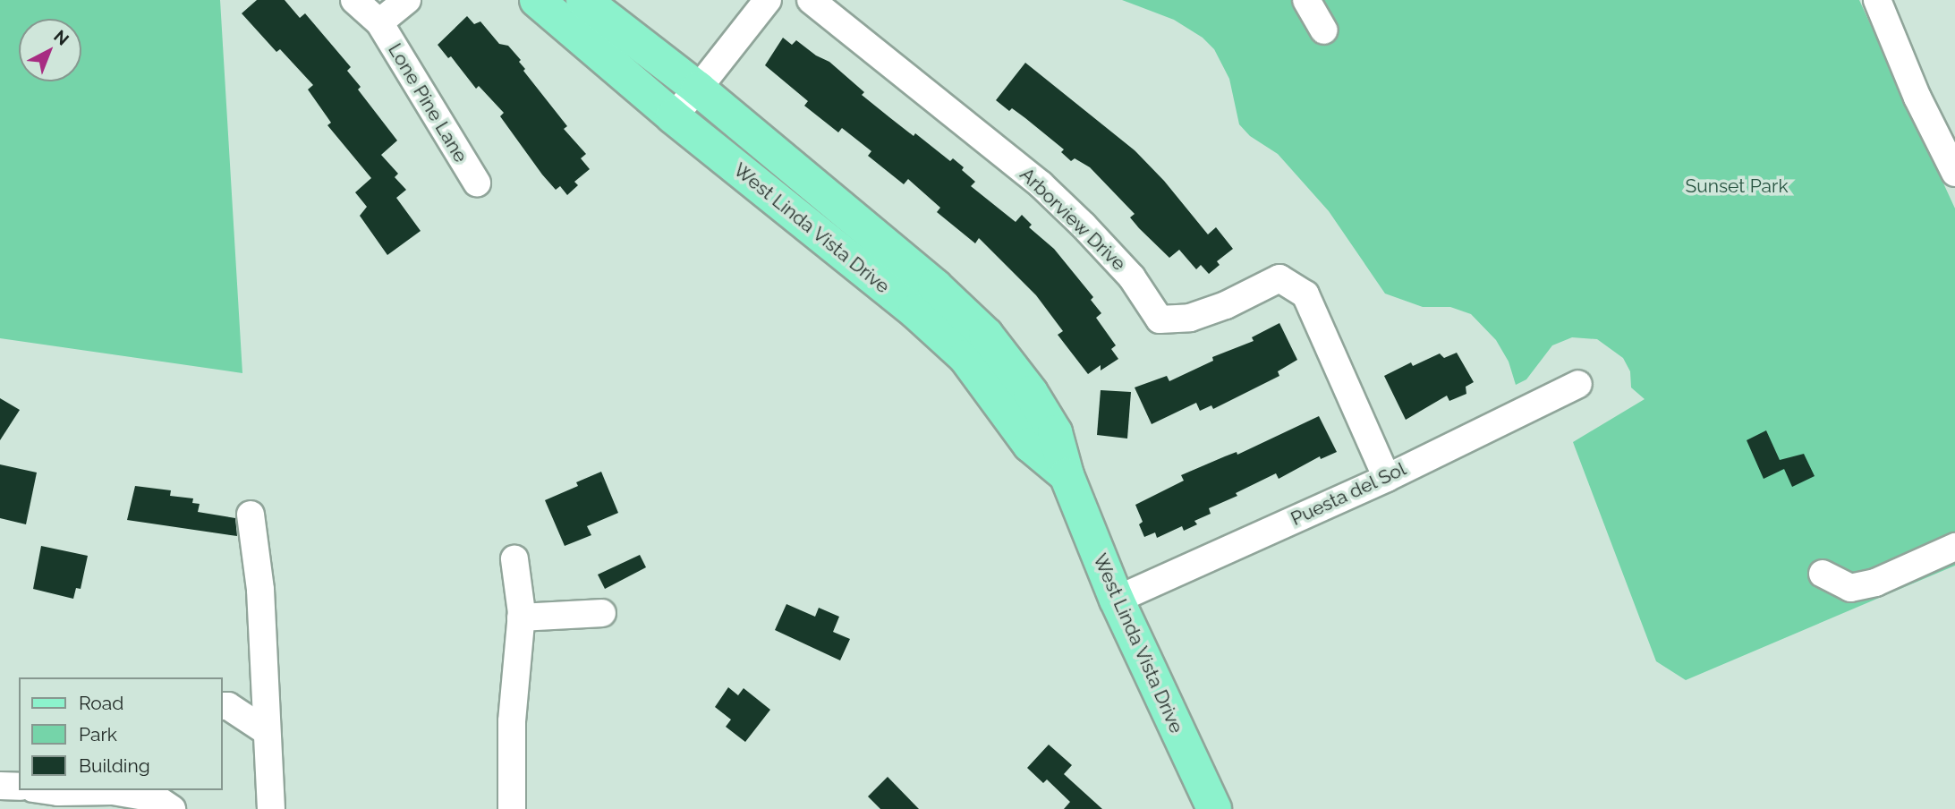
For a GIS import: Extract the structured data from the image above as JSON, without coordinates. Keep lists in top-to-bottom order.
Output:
{
  "streets": {
    "main road": ["West Linda Vista Drive"],
    "street": ["Lone Pine Lane", "Arborview Drive", "Puesta del Sol"]
  },
  "crossings": [
    ["Arborview Drive", "Puesta del Sol"],
    ["West Linda Vista Drive", "Puesta del Sol"]
  ],
  "parks": ["Sunset Park"],
  "legend": ["Road", "Park", "Building"],
  "north": "top right"
}
